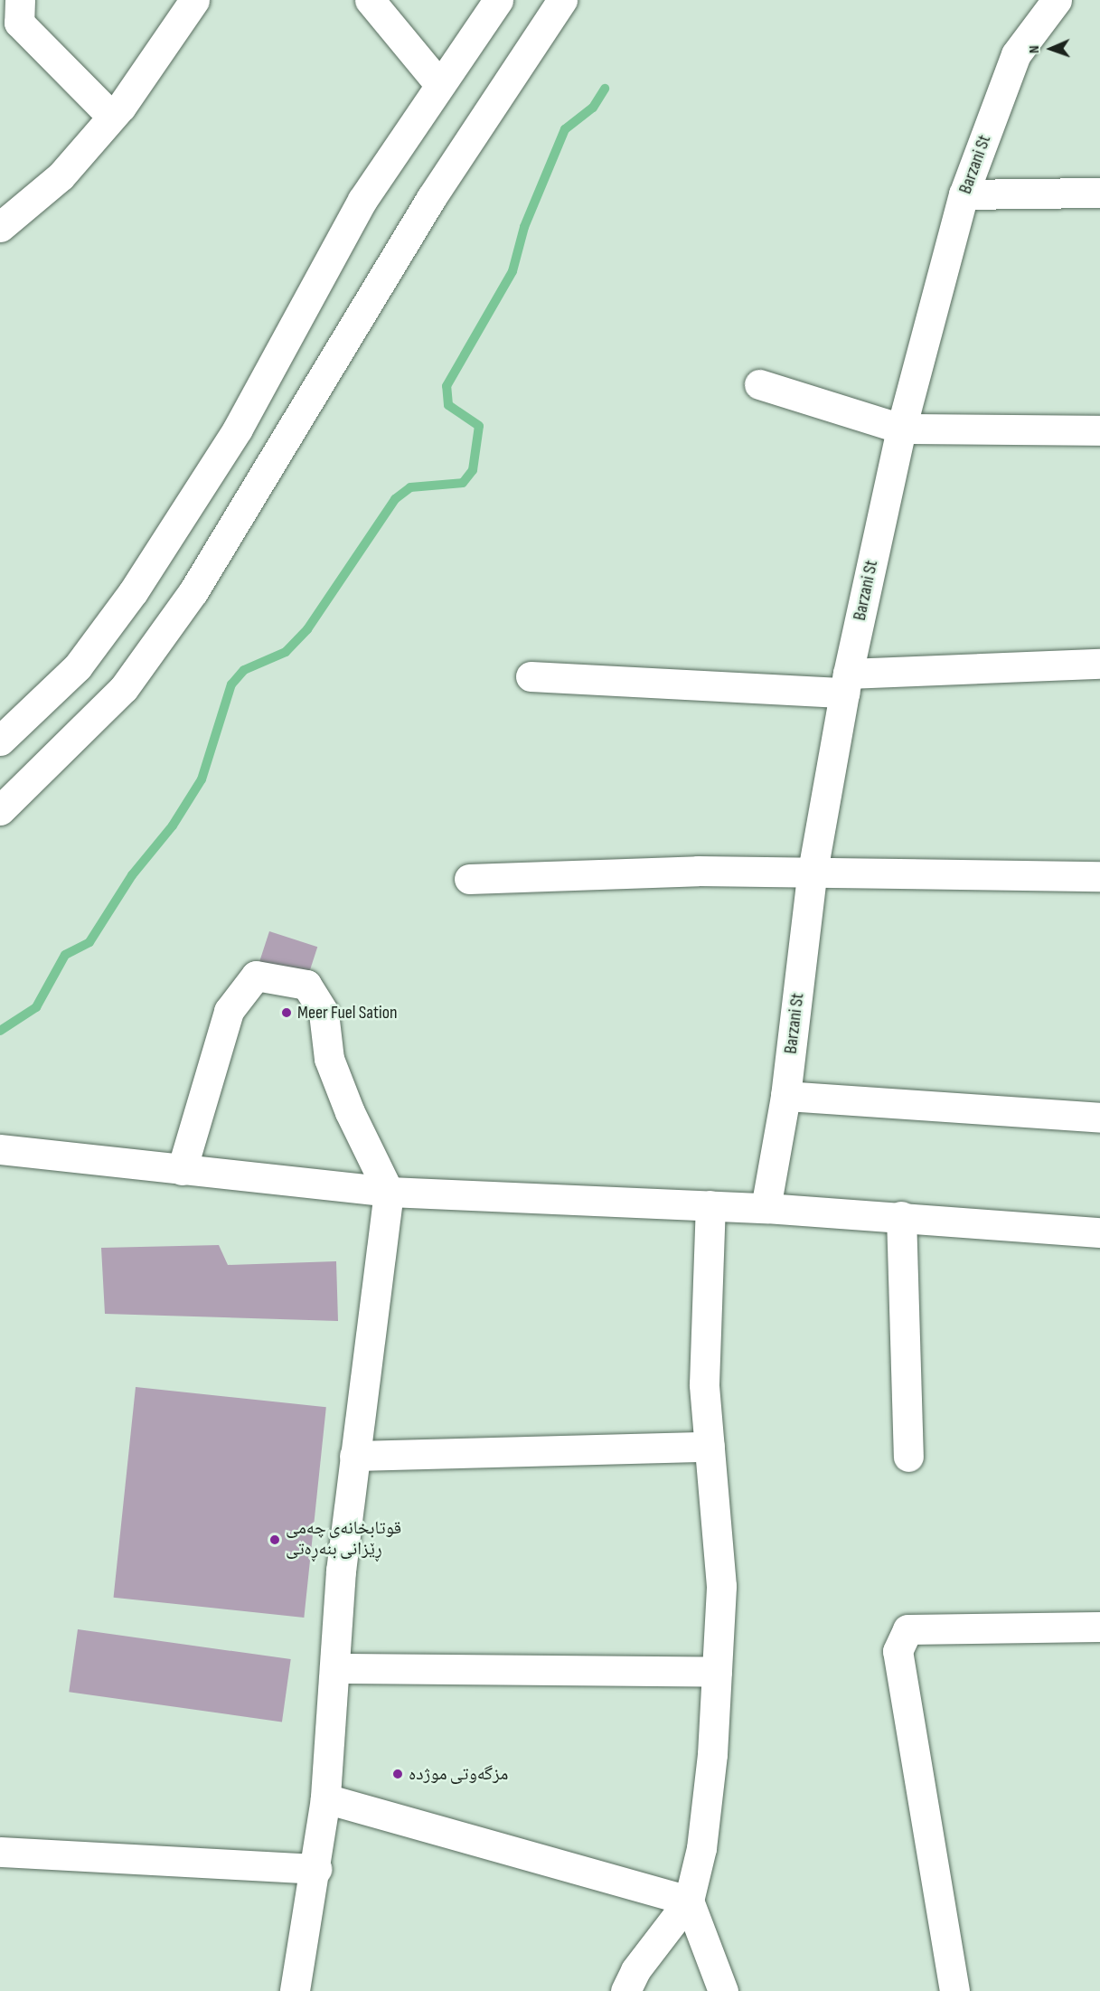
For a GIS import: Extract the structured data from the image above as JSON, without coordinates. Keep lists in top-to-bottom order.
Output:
{
  "streets": {
    "street": ["Barzani St"]
  },
  "places": ["Meer Fuel Sation", "قوتابخانەی چەمی ڕێزانی بنەڕەتی", "مزگەوتی موژدە"],
  "north": "left"
}
